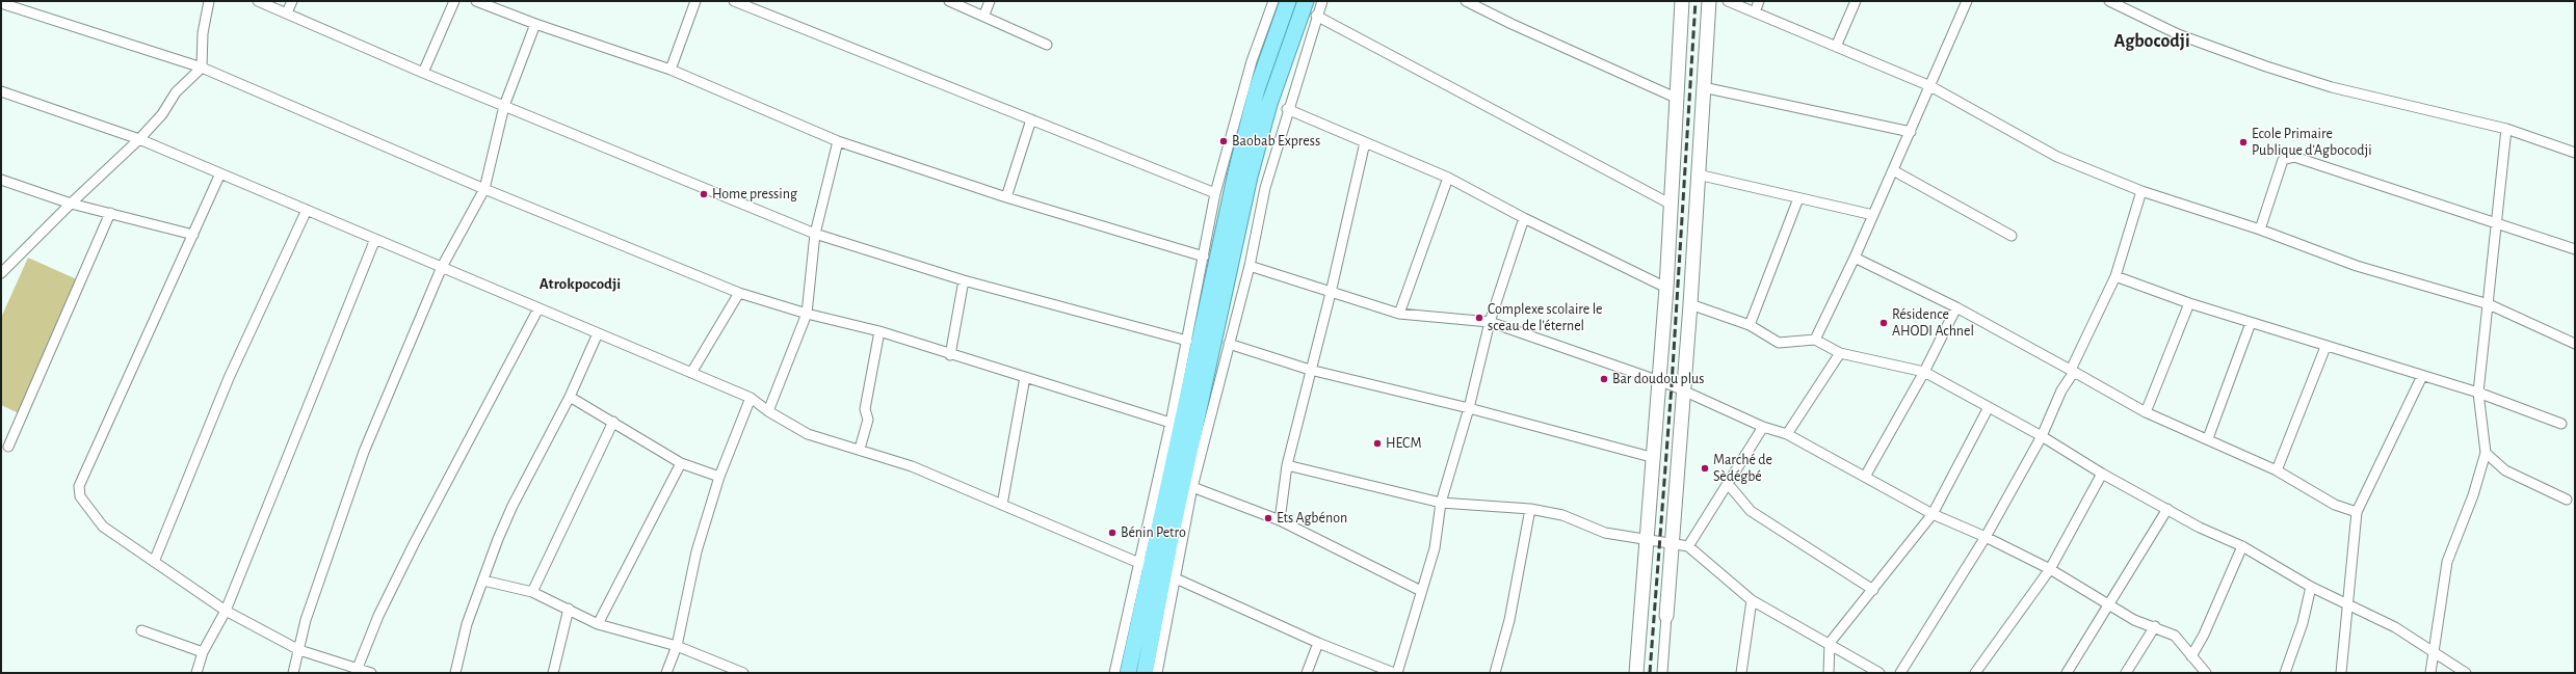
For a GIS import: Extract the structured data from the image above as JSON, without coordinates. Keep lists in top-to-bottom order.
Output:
{
  "districts": ["Agbocodji", "Atrokpocodji"],
  "places": [
    "Baobab Express",
    "Ecole Primaire Publique d'Agbocodji",
    "Home pressing",
    "Complexe scolaire le sceau de l'éternel",
    "Résidence AHODI Achnel",
    "Bar doudou plus",
    "HECM",
    "Marché de Sèdégbé",
    "Ets Agbénon",
    "Bénin Petro"
  ]
}
